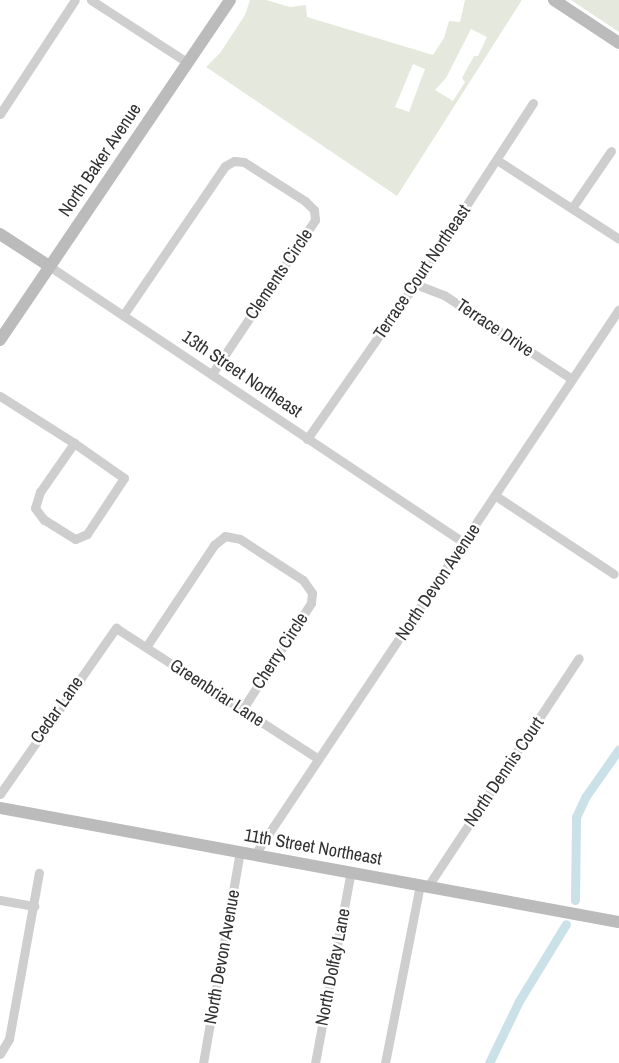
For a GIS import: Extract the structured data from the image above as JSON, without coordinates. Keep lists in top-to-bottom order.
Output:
{
  "streets": {
    "street": [
      "North Baker Avenue",
      "Terrace Court Northeast",
      "Clements Circle",
      "Terrace Drive",
      "13th Street Northeast",
      "North Devon Avenue",
      "Cherry Circle",
      "Greenbriar Lane",
      "Cedar Lane",
      "North Dennis Court",
      "11th Street Northeast",
      "North Dolfay Lane"
    ]
  },
  "crossings": [
    ["North Baker Avenue", "13th Street Northeast"],
    ["Terrace Court Northeast", "Terrace Drive"],
    ["Terrace Court Northeast", "13th Street Northeast"],
    ["Clements Circle", "13th Street Northeast"],
    ["Terrace Drive", "North Devon Avenue"],
    ["13th Street Northeast", "North Devon Avenue"],
    ["North Devon Avenue", "Greenbriar Lane"],
    ["North Devon Avenue", "11th Street Northeast"],
    ["Cherry Circle", "Greenbriar Lane"],
    ["Greenbriar Lane", "Cedar Lane"],
    ["North Dennis Court", "11th Street Northeast"],
    ["11th Street Northeast", "North Dolfay Lane"]
  ]
}
